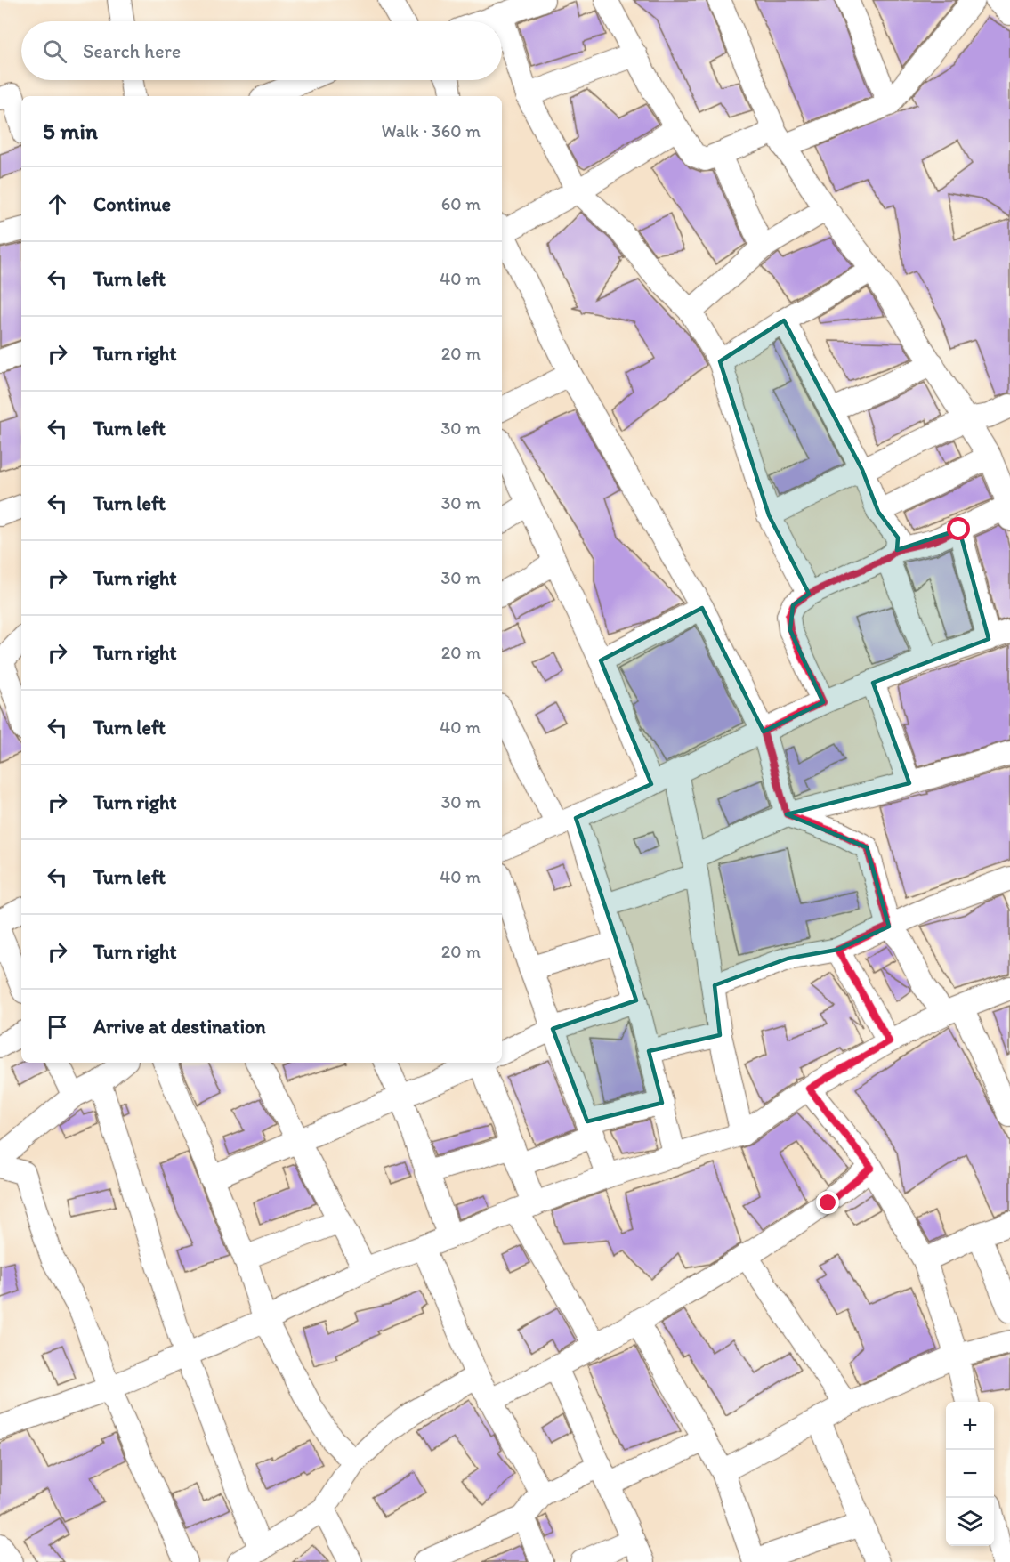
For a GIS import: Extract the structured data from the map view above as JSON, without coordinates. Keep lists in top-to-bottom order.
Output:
{
  "page": {
    "search": "Search here",
    "heading": ["5 min", "Walk · 360 m"],
    "list": [
      ["Continue", "60 m"],
      ["Turn left", "40 m"],
      ["Turn right", "20 m"],
      ["Turn left", "30 m"],
      ["Turn left", "30 m"],
      ["Turn right", "30 m"],
      ["Turn right", "20 m"],
      ["Turn left", "40 m"],
      ["Turn right", "30 m"],
      ["Turn left", "40 m"],
      ["Turn right", "20 m"],
      "Arrive at destination"
    ],
    "map_buttons": ["+", "−"]
  }
}
